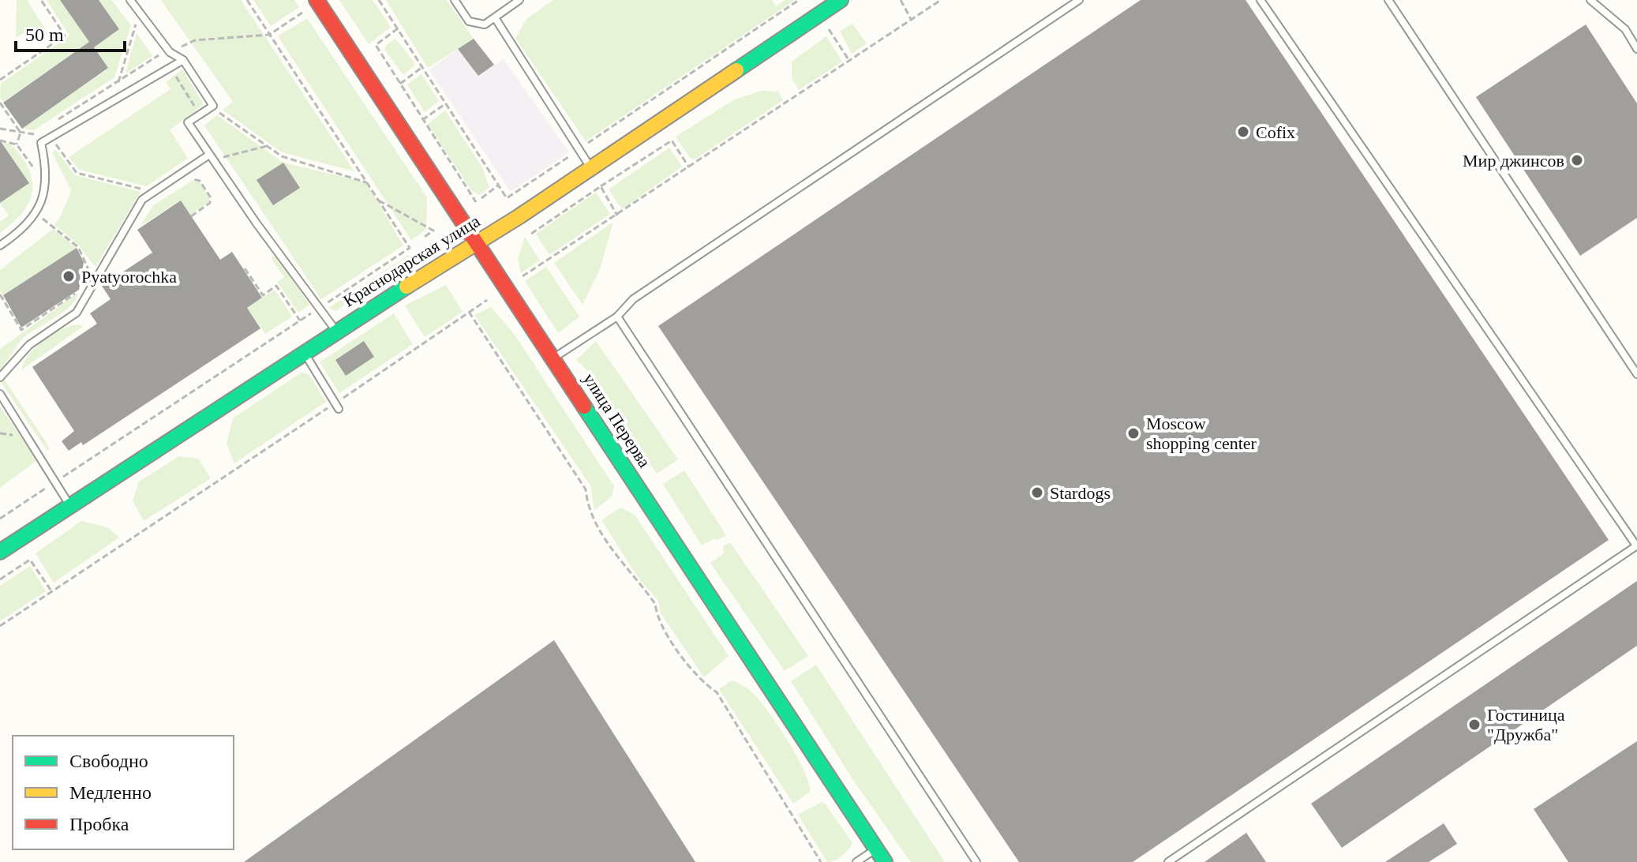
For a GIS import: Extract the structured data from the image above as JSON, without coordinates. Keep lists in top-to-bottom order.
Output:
{
  "streets": {
    "street": ["Краснодарская улица", "улица Перерва"]
  },
  "crossings": [
    ["Краснодарская улица", "улица Перерва"]
  ],
  "places": [
    "Cofix",
    "Мир джинсов",
    "Pyatyorochka",
    "Moscow shopping center",
    "Stardogs",
    "Гостиница \"Дружба\""
  ],
  "legend": ["Свободно", "Медленно", "Пробка"],
  "scale_bar": "50 m"
}
